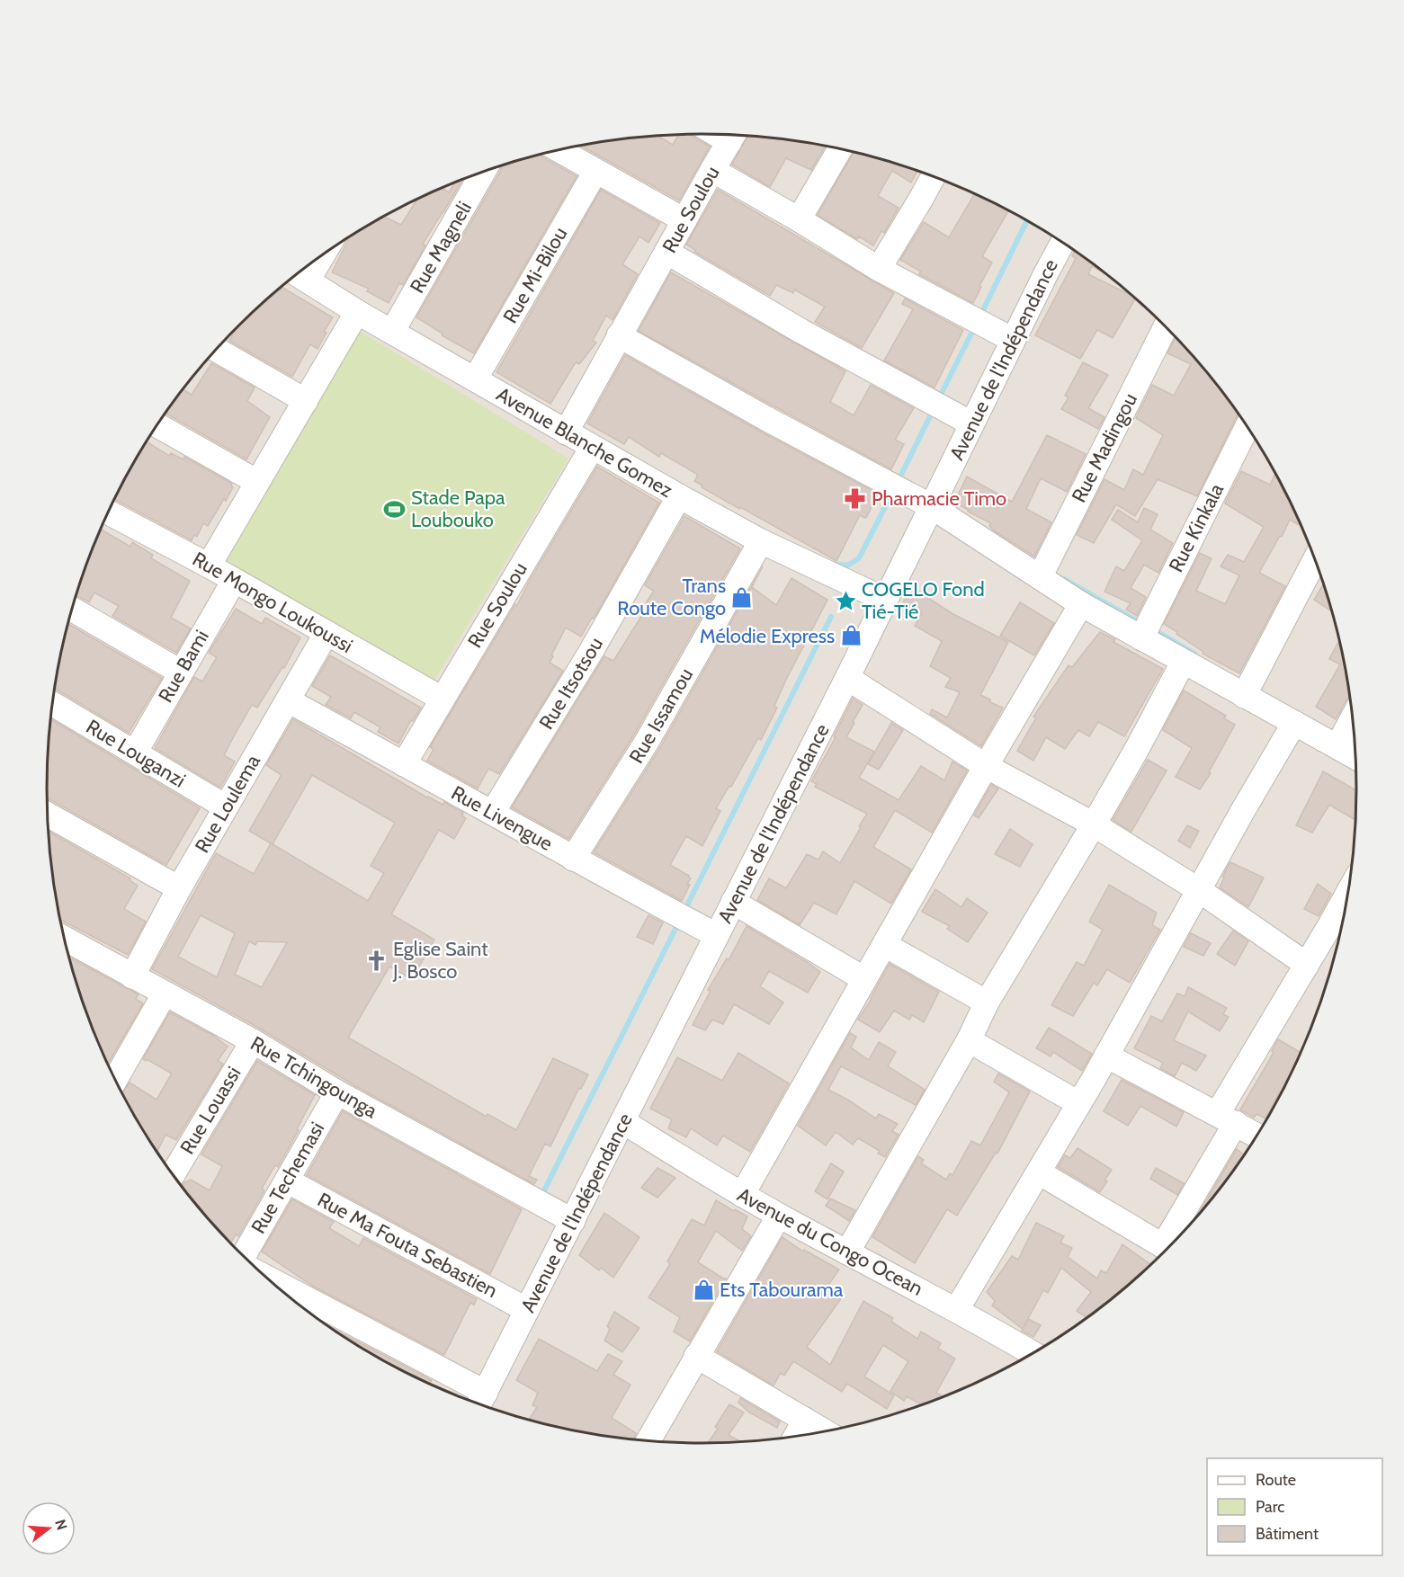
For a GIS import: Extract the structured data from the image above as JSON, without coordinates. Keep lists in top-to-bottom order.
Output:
{
  "streets": {
    "street": [
      "Rue Soulou",
      "Rue Magneli",
      "Rue Mi-Bilou",
      "Avenue de l'Indépendance",
      "Avenue Blanche Gomez",
      "Rue Madingou",
      "Rue Kinkala",
      "Rue Mongo Loukoussi",
      "Rue Bami",
      "Rue Itsotsou",
      "Rue Issamou",
      "Rue Louganzi",
      "Rue Loulema",
      "Rue Livengue",
      "Rue Tchingounga",
      "Rue Louassi",
      "Rue Techemasi",
      "Avenue du Congo Ocean",
      "Rue Ma Fouta Sebastien"
    ]
  },
  "crossings": [
    ["Rue Soulou", "Avenue Blanche Gomez"],
    ["Rue Soulou", "Rue Mongo Loukoussi"],
    ["Rue Soulou", "Rue Livengue"],
    ["Rue Magneli", "Avenue Blanche Gomez"],
    ["Rue Mi-Bilou", "Avenue Blanche Gomez"],
    ["Avenue de l'Indépendance", "Avenue Blanche Gomez"],
    ["Avenue de l'Indépendance", "Rue Livengue"],
    ["Avenue de l'Indépendance", "Rue Tchingounga"],
    ["Avenue de l'Indépendance", "Avenue du Congo Ocean"],
    ["Avenue de l'Indépendance", "Rue Ma Fouta Sebastien"],
    ["Avenue Blanche Gomez", "Rue Itsotsou"],
    ["Avenue Blanche Gomez", "Rue Issamou"],
    ["Rue Mongo Loukoussi", "Rue Bami"],
    ["Rue Mongo Loukoussi", "Rue Loulema"],
    ["Rue Bami", "Rue Louganzi"],
    ["Rue Itsotsou", "Rue Livengue"],
    ["Rue Issamou", "Rue Livengue"],
    ["Rue Louganzi", "Rue Loulema"],
    ["Rue Loulema", "Rue Livengue"],
    ["Rue Loulema", "Rue Tchingounga"],
    ["Rue Tchingounga", "Rue Louassi"],
    ["Rue Tchingounga", "Rue Techemasi"],
    ["Rue Techemasi", "Rue Ma Fouta Sebastien"]
  ],
  "places": {
    "pharmacy": ["Pharmacie Timo"],
    "sports": ["Stade Papa Loubouko"],
    "shop": ["Trans Route Congo", "Mélodie Express", "Ets Tabourama"],
    "place": ["COGELO Fond Tié-Tié"],
    "church": ["Eglise Saint J. Bosco"]
  },
  "legend": ["Route", "Parc", "Bâtiment"],
  "north": "right"
}
